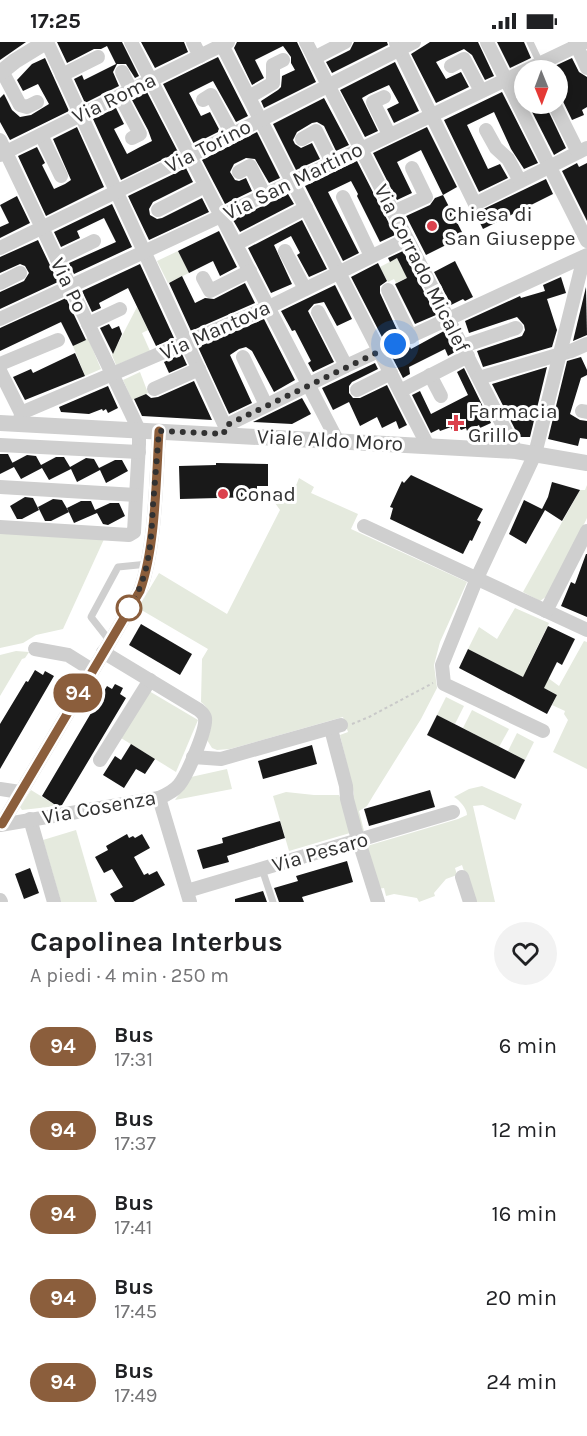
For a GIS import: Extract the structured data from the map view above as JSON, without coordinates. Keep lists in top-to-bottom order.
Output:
{
  "streets": {
    "street": [
      "Via Roma",
      "Via Torino",
      "Via San Martino",
      "Via Corrado Micalef",
      "Via Po",
      "Via Mantova",
      "Viale Aldo Moro",
      "Via Cosenza",
      "Via Pesaro"
    ]
  },
  "crossings": [
    ["Via Roma", "Via Po"],
    ["Via Torino", "Via Corrado Micalef"],
    ["Via Torino", "Via Po"],
    ["Via San Martino", "Via Corrado Micalef"],
    ["Via San Martino", "Via Po"],
    ["Via Corrado Micalef", "Via Mantova"],
    ["Via Corrado Micalef", "Viale Aldo Moro"],
    ["Via Po", "Via Mantova"],
    ["Via Po", "Viale Aldo Moro"],
    ["Via Mantova", "Viale Aldo Moro"]
  ],
  "places": {
    "other": ["Chiesa di San Giuseppe", "Conad"],
    "health": ["Farmacia Grillo"]
  },
  "lines": ["bus line 94"],
  "north": "bottom",
  "page": {
    "status": "17:25",
    "on_map": "94",
    "heading": ["Capolinea Interbus", "A piedi · 4 min · 250 m"],
    "list": [
      {
        "mark": "94",
        "name": "Bus",
        "note": "17:31",
        "value": "6 min"
      },
      {
        "mark": "94",
        "name": "Bus",
        "note": "17:37",
        "value": "12 min"
      },
      {
        "mark": "94",
        "name": "Bus",
        "note": "17:41",
        "value": "16 min"
      },
      {
        "mark": "94",
        "name": "Bus",
        "note": "17:45",
        "value": "20 min"
      },
      {
        "mark": "94",
        "name": "Bus",
        "note": "17:49",
        "value": "24 min"
      }
    ]
  }
}
